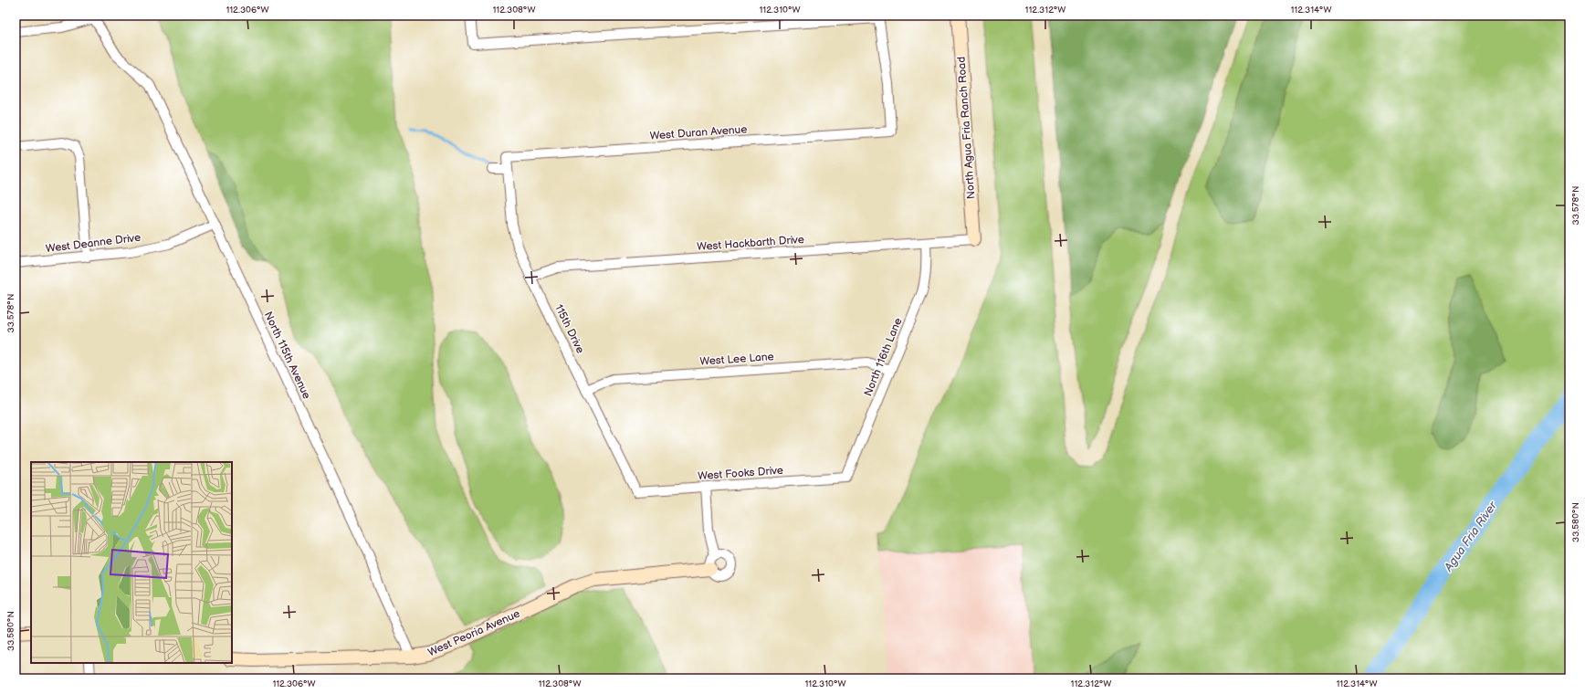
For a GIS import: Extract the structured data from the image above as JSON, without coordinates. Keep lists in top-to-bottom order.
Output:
{
  "streets": {
    "street": [
      "North Agua Fria Ranch Road",
      "West Duran Avenue",
      "West Deanne Drive",
      "West Hackbarth Drive",
      "115th Drive",
      "North 115th Avenue",
      "North 116th Lane",
      "West Lee Lane",
      "West Fooks Drive",
      "West Peoria Avenue"
    ]
  },
  "crossings": [
    ["North Agua Fria Ranch Road", "West Hackbarth Drive"],
    ["West Duran Avenue", "115th Drive"],
    ["West Deanne Drive", "North 115th Avenue"],
    ["West Hackbarth Drive", "115th Drive"],
    ["West Hackbarth Drive", "North 116th Lane"],
    ["115th Drive", "West Lee Lane"],
    ["115th Drive", "West Fooks Drive"],
    ["North 115th Avenue", "West Peoria Avenue"],
    ["North 116th Lane", "West Lee Lane"],
    ["North 116th Lane", "West Fooks Drive"]
  ],
  "water": ["Agua Fria River"],
  "coordinates": [
    "112.306°W",
    "112.308°W",
    "112.310°W",
    "112.312°W",
    "112.314°W",
    "33.578°N",
    "33.580°N"
  ]
}
